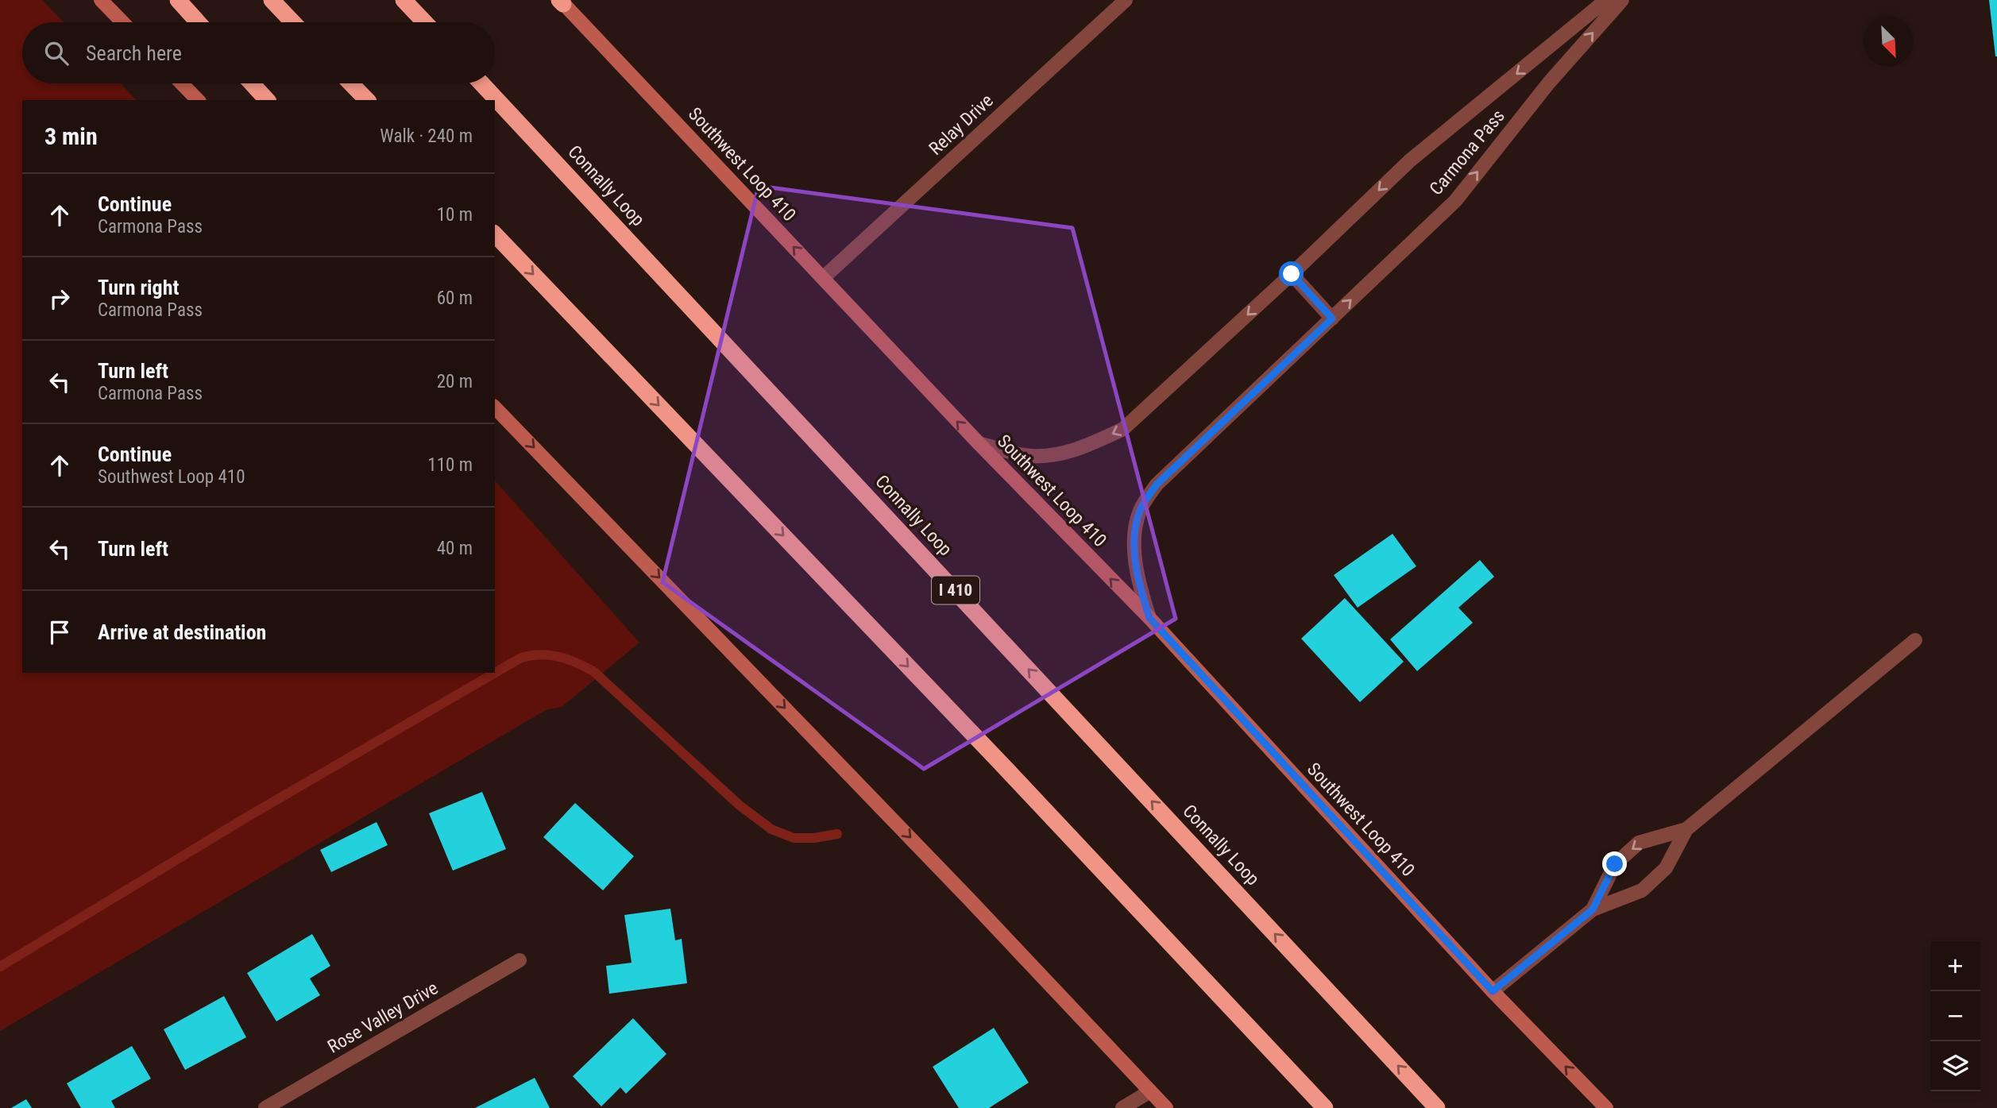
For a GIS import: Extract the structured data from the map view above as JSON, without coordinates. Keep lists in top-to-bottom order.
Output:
{
  "streets": {
    "highway": ["Connally Loop", "I 410"],
    "main road": ["Southwest Loop 410"],
    "street": ["Relay Drive", "Carmona Pass", "Rose Valley Drive"]
  },
  "crossings": [
    ["Relay Drive", "Southwest Loop 410"],
    ["Carmona Pass", "Southwest Loop 410"]
  ],
  "one_way": ["Southwest Loop 410"],
  "north": "bottom right",
  "page": {
    "search": "Search here",
    "heading": ["3 min", "Walk · 240 m"],
    "list": [
      ["Continue", "Carmona Pass", "10 m"],
      ["Turn right", "Carmona Pass", "60 m"],
      ["Turn left", "Carmona Pass", "20 m"],
      ["Continue", "Southwest Loop 410", "110 m"],
      ["Turn left", "40 m"],
      "Arrive at destination"
    ],
    "map_buttons": ["+", "−"]
  }
}
